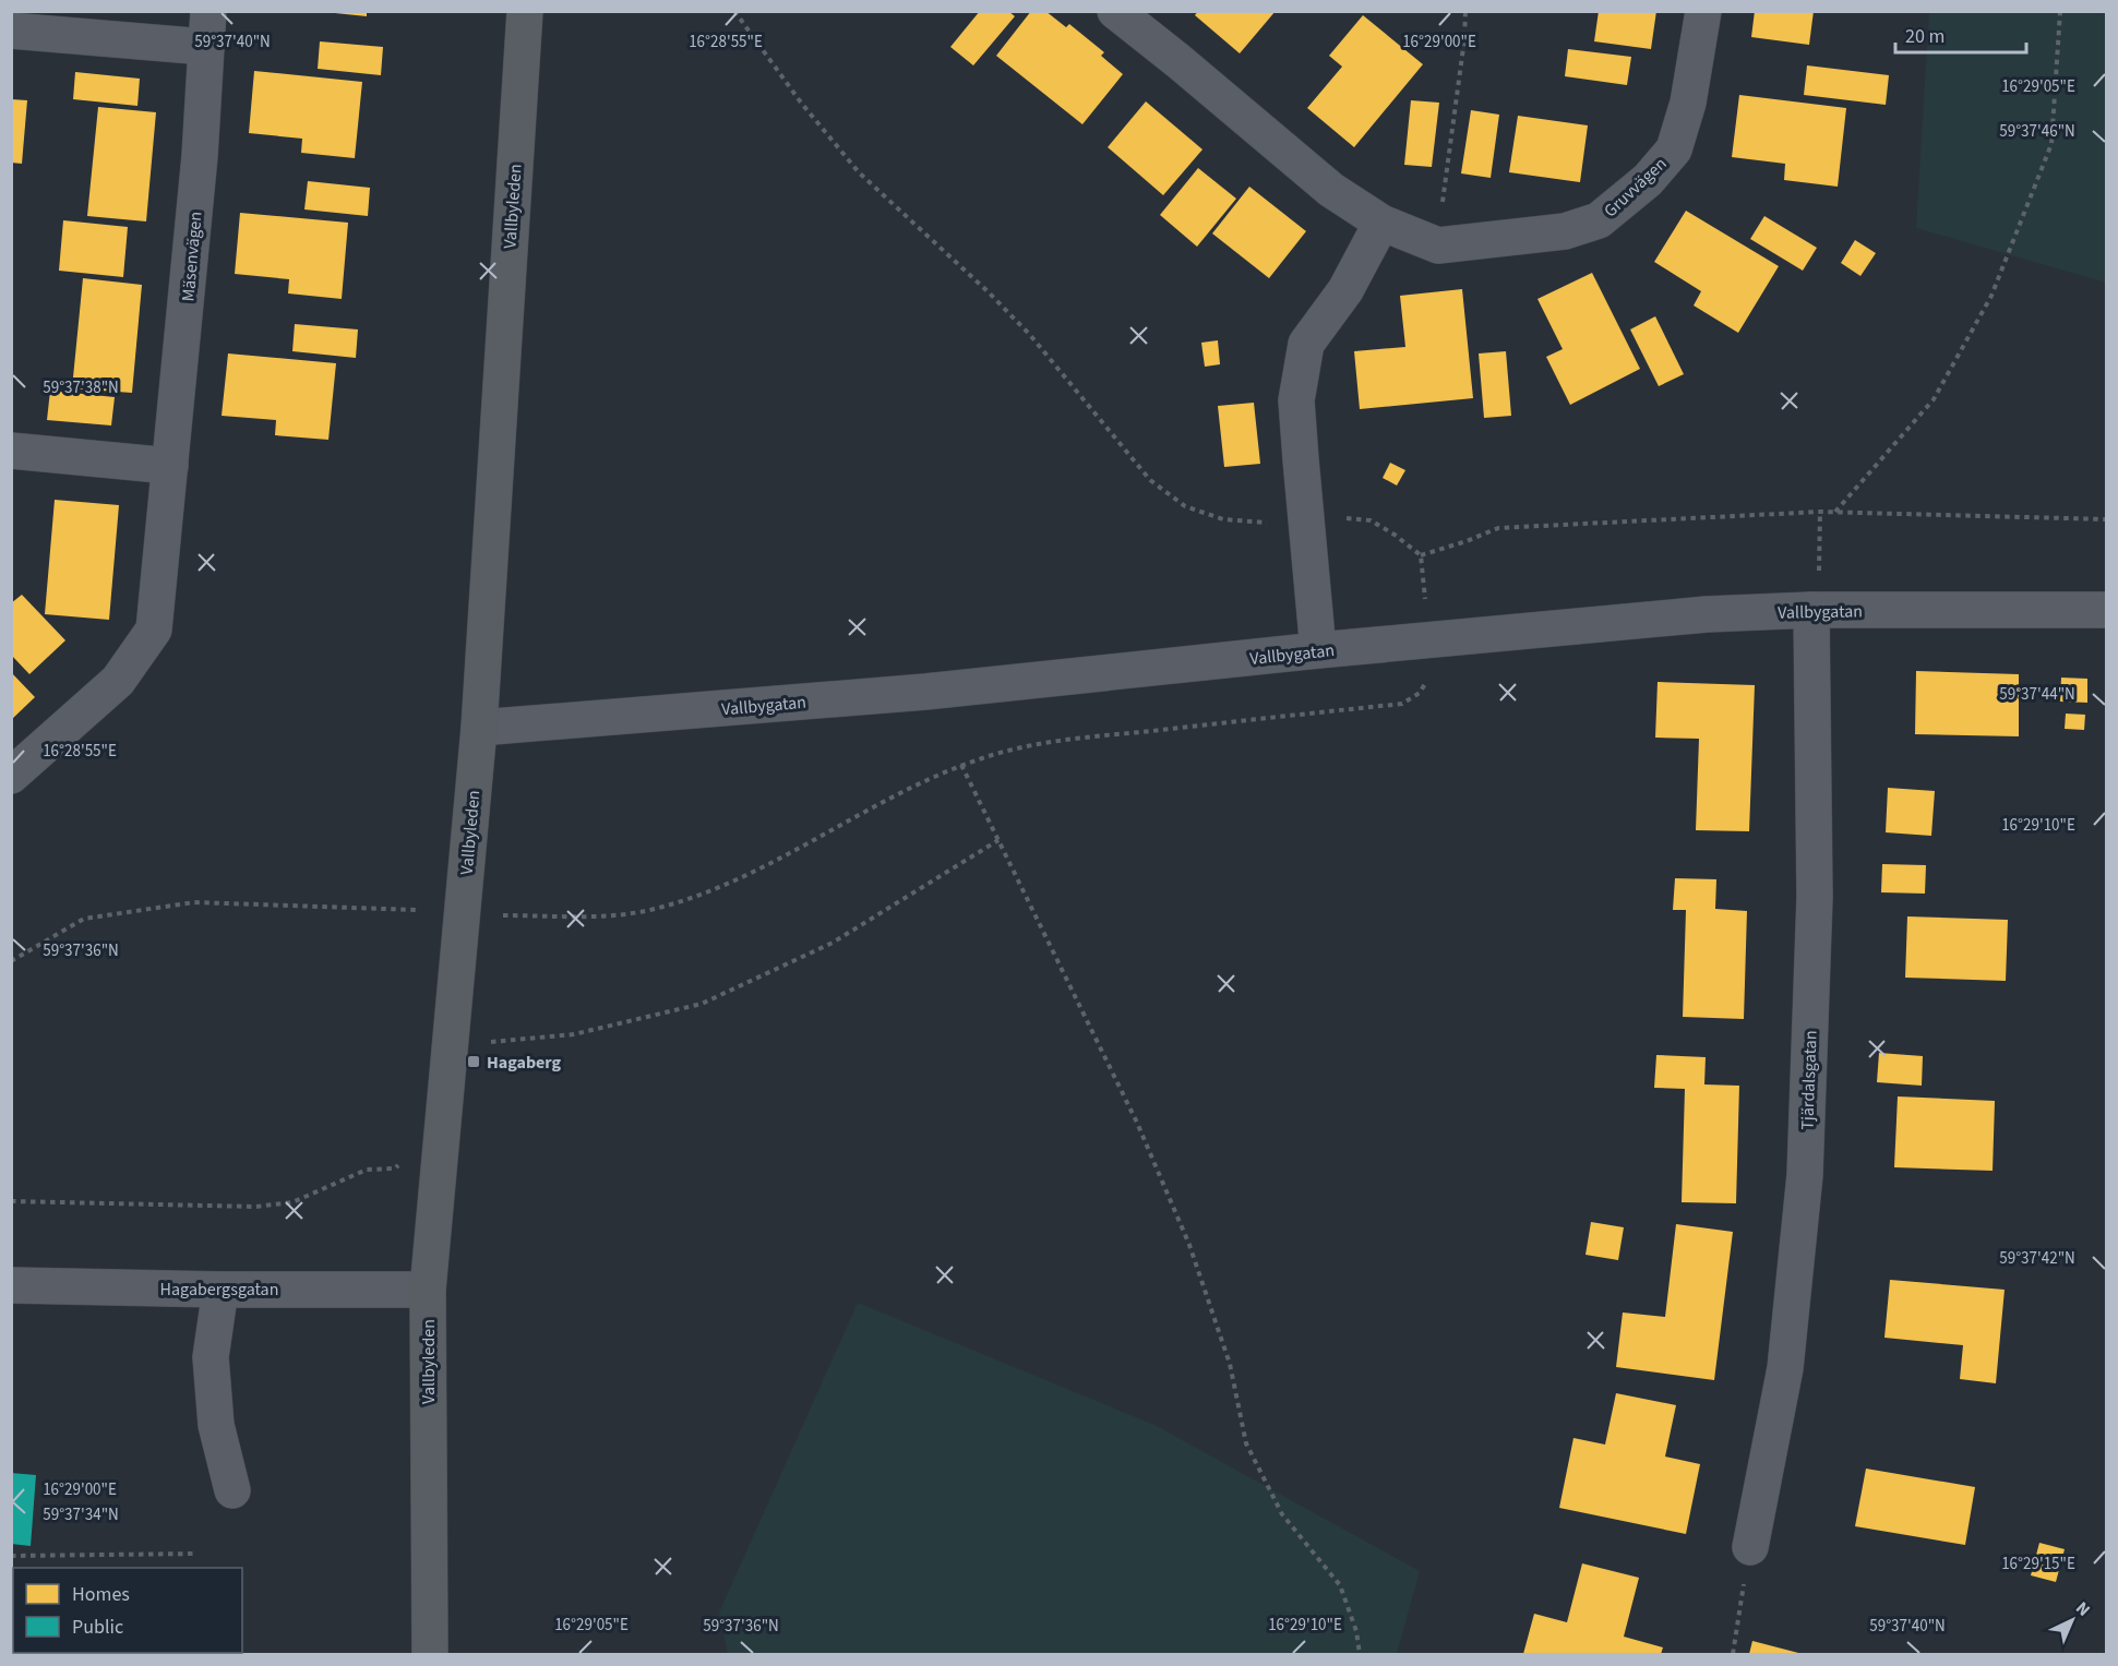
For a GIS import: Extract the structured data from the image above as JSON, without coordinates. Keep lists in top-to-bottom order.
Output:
{
  "streets": {
    "main road": ["Vallbyleden"],
    "street": [
      "Gruvvägen",
      "Mäsenvägen",
      "Vallbygatan",
      "Tjärdalsgatan",
      "Hagabergsgatan"
    ]
  },
  "crossings": [
    ["Vallbyleden", "Vallbygatan"],
    ["Vallbyleden", "Hagabergsgatan"],
    ["Vallbygatan", "Tjärdalsgatan"]
  ],
  "places": {
    "transit": ["Hagaberg"]
  },
  "legend": ["Homes", "Public"],
  "scale_bar": "20 m",
  "north": "top right",
  "coordinates": [
    "59°37'40\"N",
    "16°28'55\"E",
    "16°29'00\"E",
    "16°29'05\"E",
    "59°37'46\"N",
    "59°37'38\"N",
    "59°37'44\"N",
    "16°29'10\"E",
    "59°37'36\"N",
    "59°37'42\"N",
    "59°37'34\"N",
    "16°29'15\"E"
  ]
}
